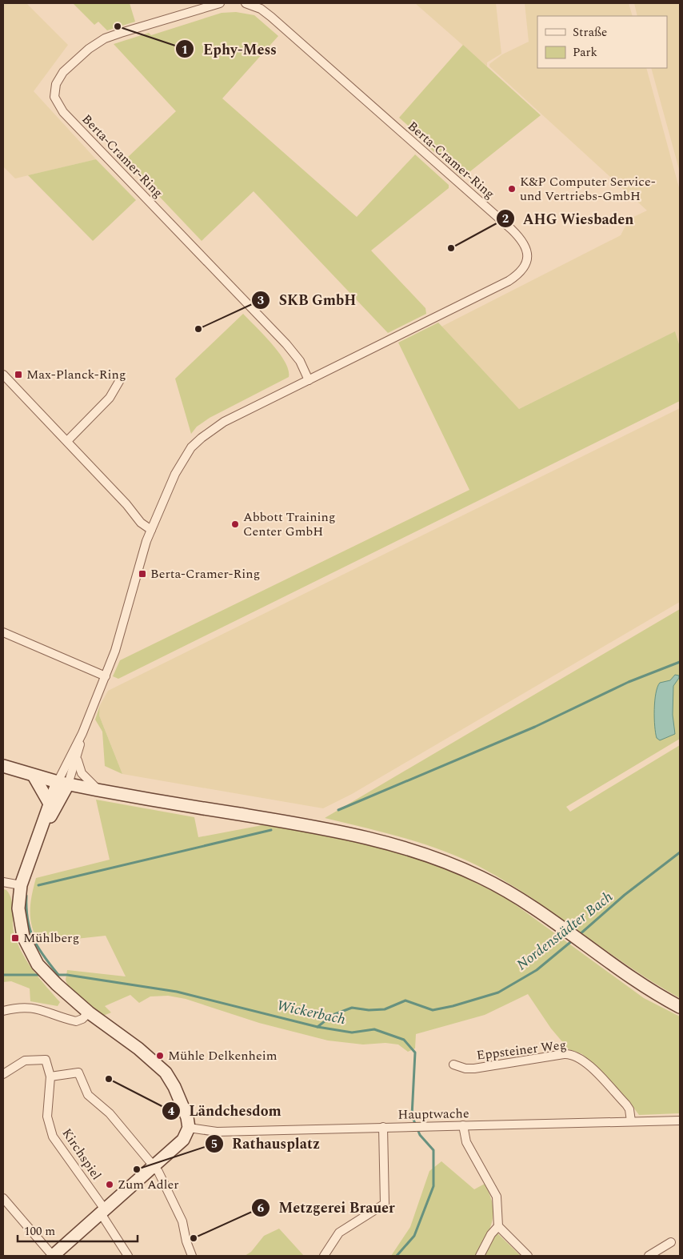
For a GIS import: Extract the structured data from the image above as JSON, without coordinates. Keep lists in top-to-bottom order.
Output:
{
  "streets": {
    "street": [
      "Berta-Cramer-Ring",
      "Eppsteiner Weg",
      "Hauptwache",
      "Kirchspiel"
    ]
  },
  "crossings": [
    ["Eppsteiner Weg", "Hauptwache"]
  ],
  "water": ["Nordenstädter Bach", "Wickerbach"],
  "places": {
    "other": [
      "Ephy-Mess",
      "K&P Computer Service- und Vertriebs-GmbH",
      "AHG Wiesbaden",
      "SKB GmbH",
      "Abbott Training Center GmbH",
      "Mühle Delkenheim",
      "Ländchesdom",
      "Rathausplatz",
      "Zum Adler",
      "Metzgerei Brauer"
    ],
    "transit": ["Max-Planck-Ring", "Berta-Cramer-Ring", "Mühlberg"]
  },
  "legend": ["Straße", "Park"],
  "scale_bar": "100 m"
}
